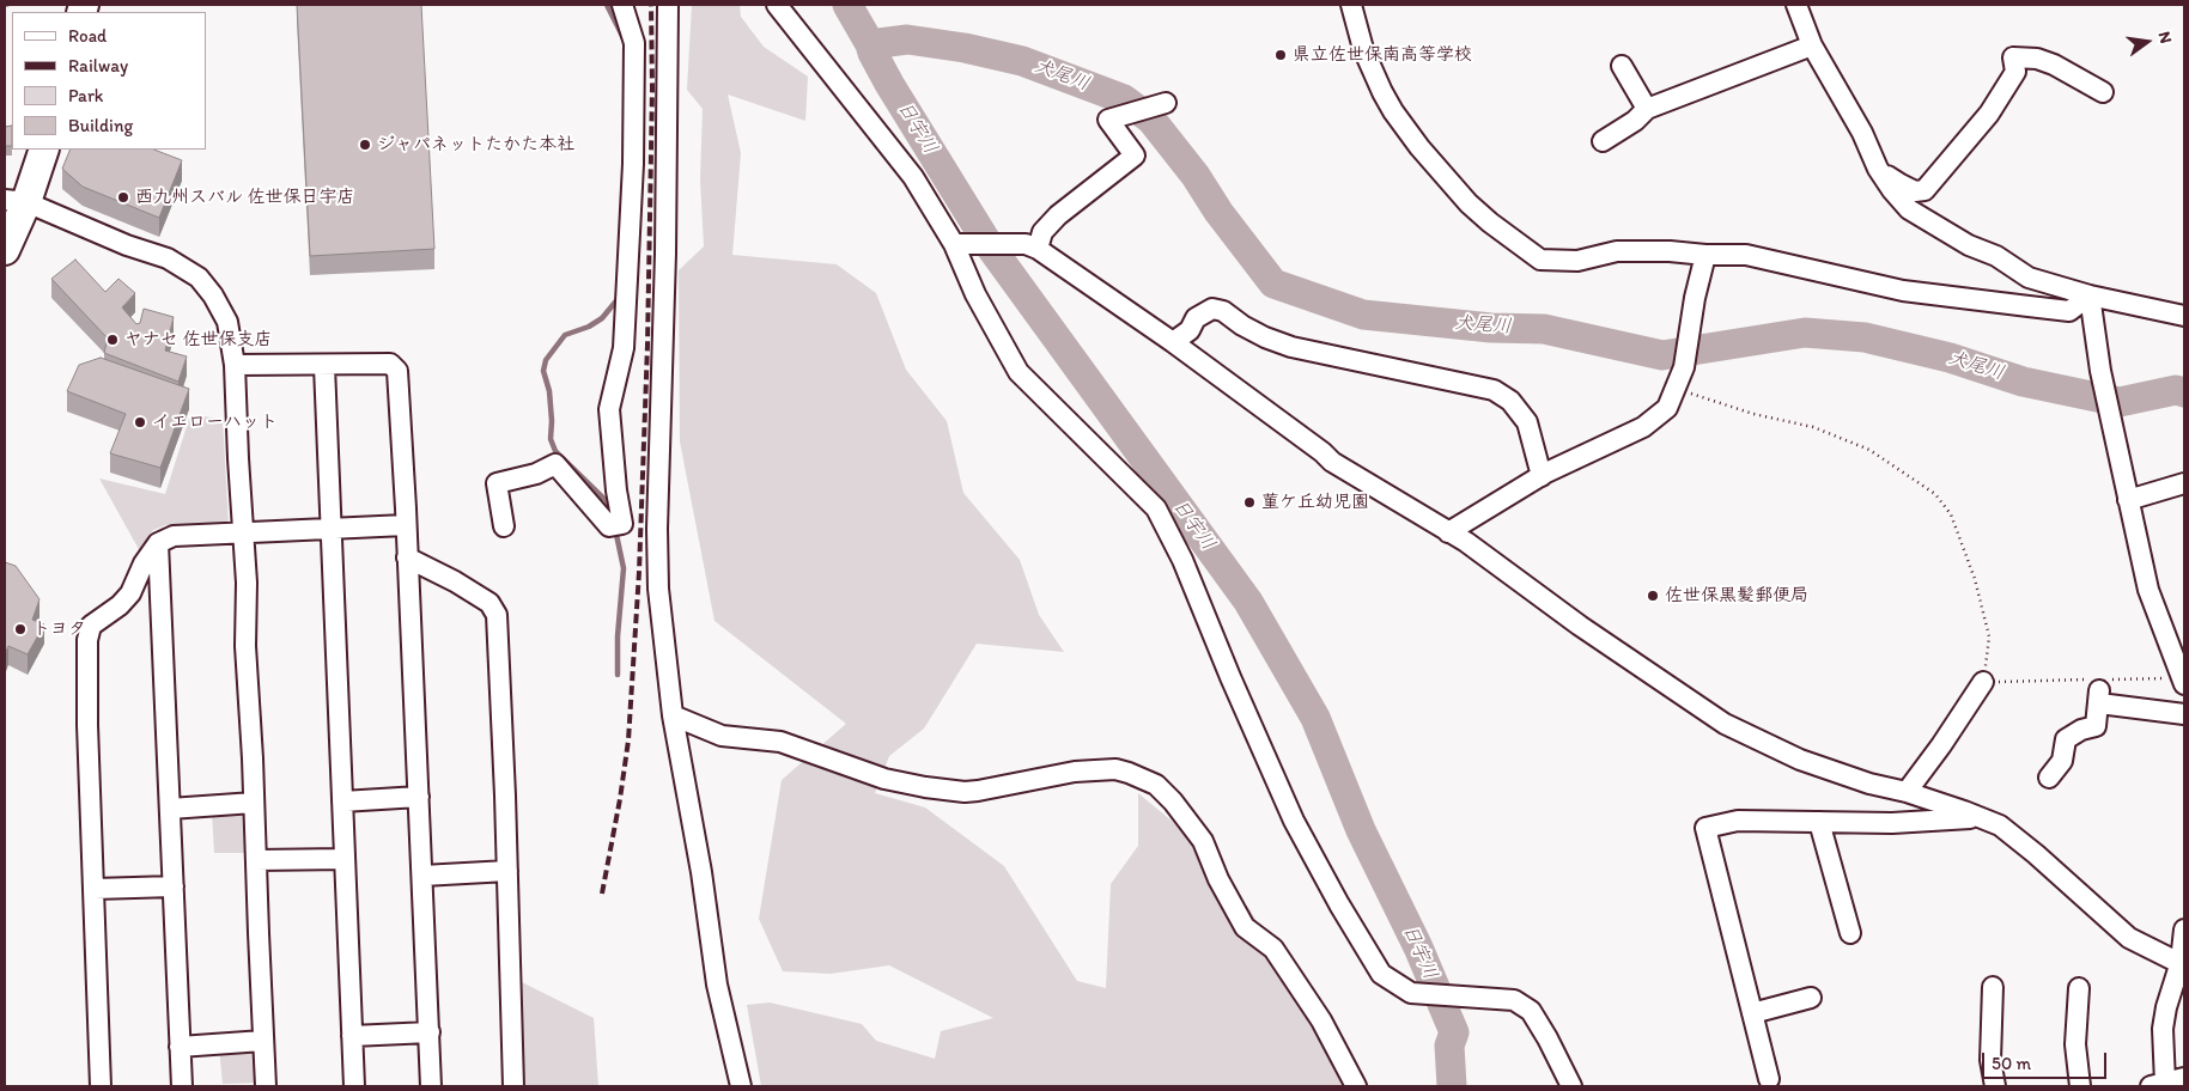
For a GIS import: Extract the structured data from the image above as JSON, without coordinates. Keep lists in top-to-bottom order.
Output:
{
  "water": ["犬尾川", "日宇川"],
  "places": [
    "県立佐世保南高等学校",
    "ジャパネットたかた本社",
    "西九州スバル 佐世保日宇店",
    "ヤナセ 佐世保支店",
    "イエローハット",
    "菫ケ丘幼児園",
    "佐世保黒髪郵便局",
    "トヨタ"
  ],
  "legend": [
    "Road",
    "Railway",
    "Park",
    "Building"
  ],
  "scale_bar": "50 m",
  "north": "right"
}
